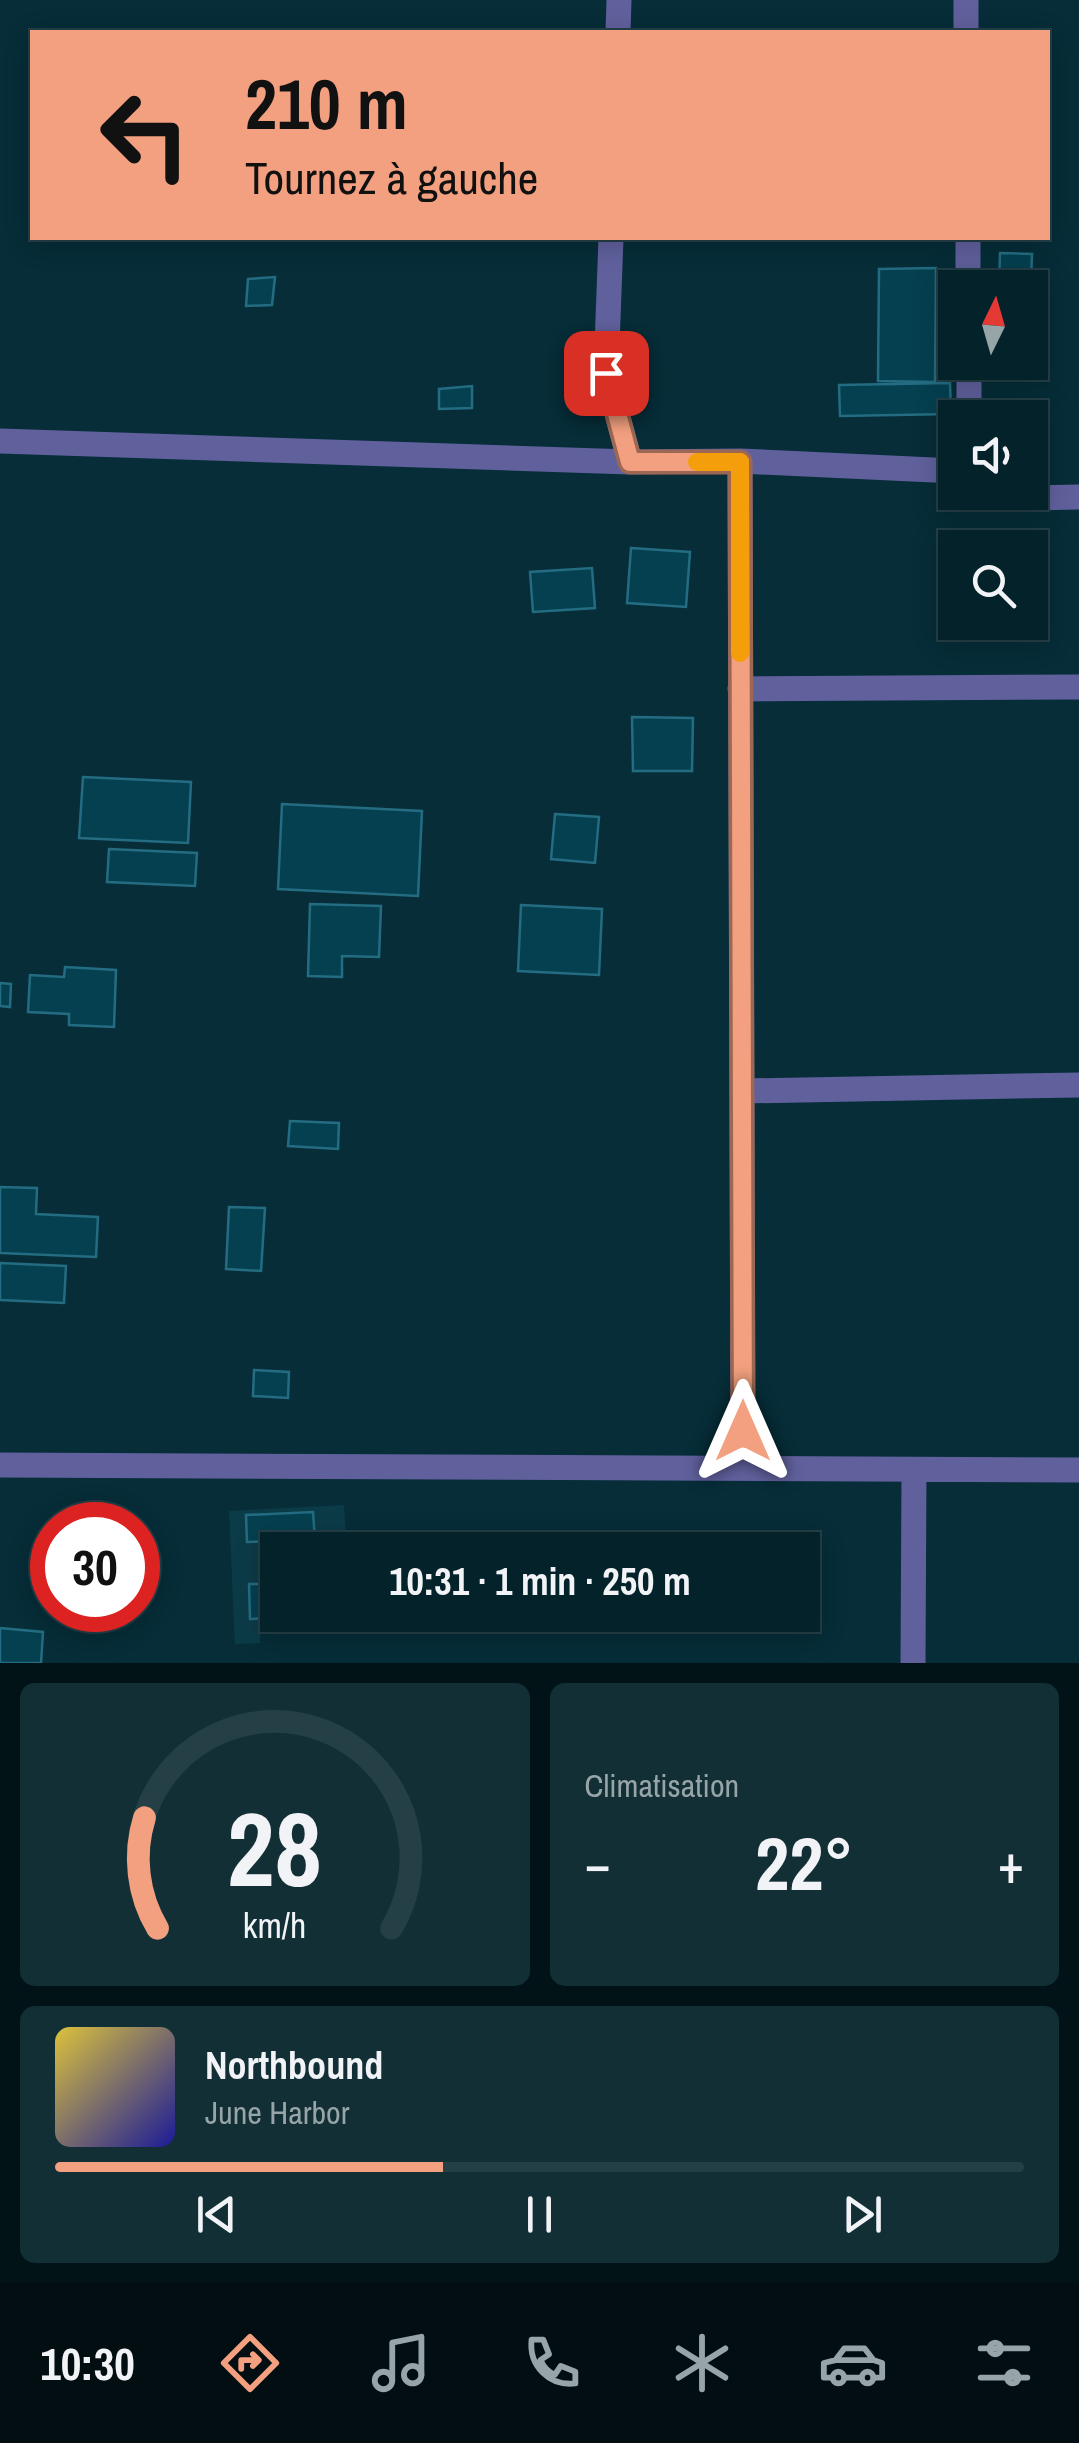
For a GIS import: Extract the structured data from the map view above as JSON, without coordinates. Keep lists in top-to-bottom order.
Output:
{
  "north": "top",
  "page": {
    "turn": ["210 m", "Tournez à gauche"],
    "limit": "30",
    "trip": "10:31 · 1 min · 250 m",
    "tile": "Climatisation",
    "heat": ["−", "22°", "+"],
    "song": ["Northbound", "June Harbor"],
    "tabs": "10:30",
    "gauge": ["28", "km/h"]
  }
}
